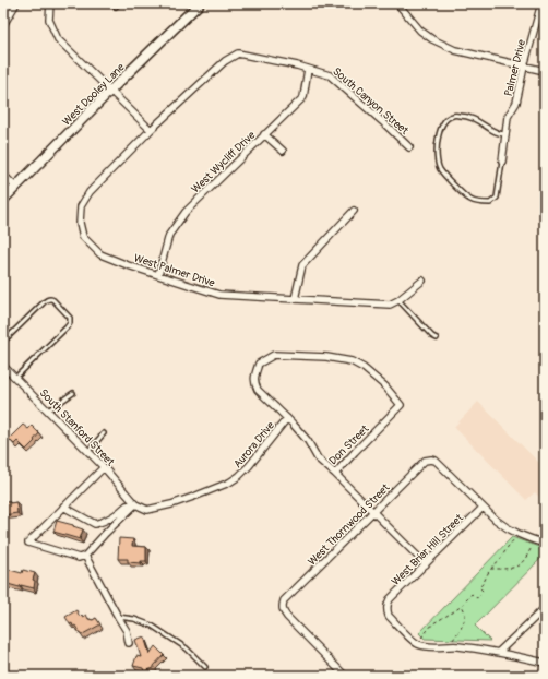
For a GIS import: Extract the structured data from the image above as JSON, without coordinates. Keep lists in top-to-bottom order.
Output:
{
  "streets": {
    "street": [
      "Palmer Drive",
      "West Dooley Lane",
      "South Canyon Street",
      "West Wycliff Drive",
      "West Palmer Drive",
      "South Stanford Street",
      "Aurora Drive",
      "Don Street",
      "West Thornwood Street",
      "West Briar Hill Street"
    ]
  },
  "crossings": [
    ["South Canyon Street", "West Wycliff Drive"],
    ["South Canyon Street", "West Palmer Drive"],
    ["West Wycliff Drive", "West Palmer Drive"],
    ["South Stanford Street", "Aurora Drive"],
    ["Aurora Drive", "Don Street"],
    ["West Thornwood Street", "West Briar Hill Street"]
  ]
}
